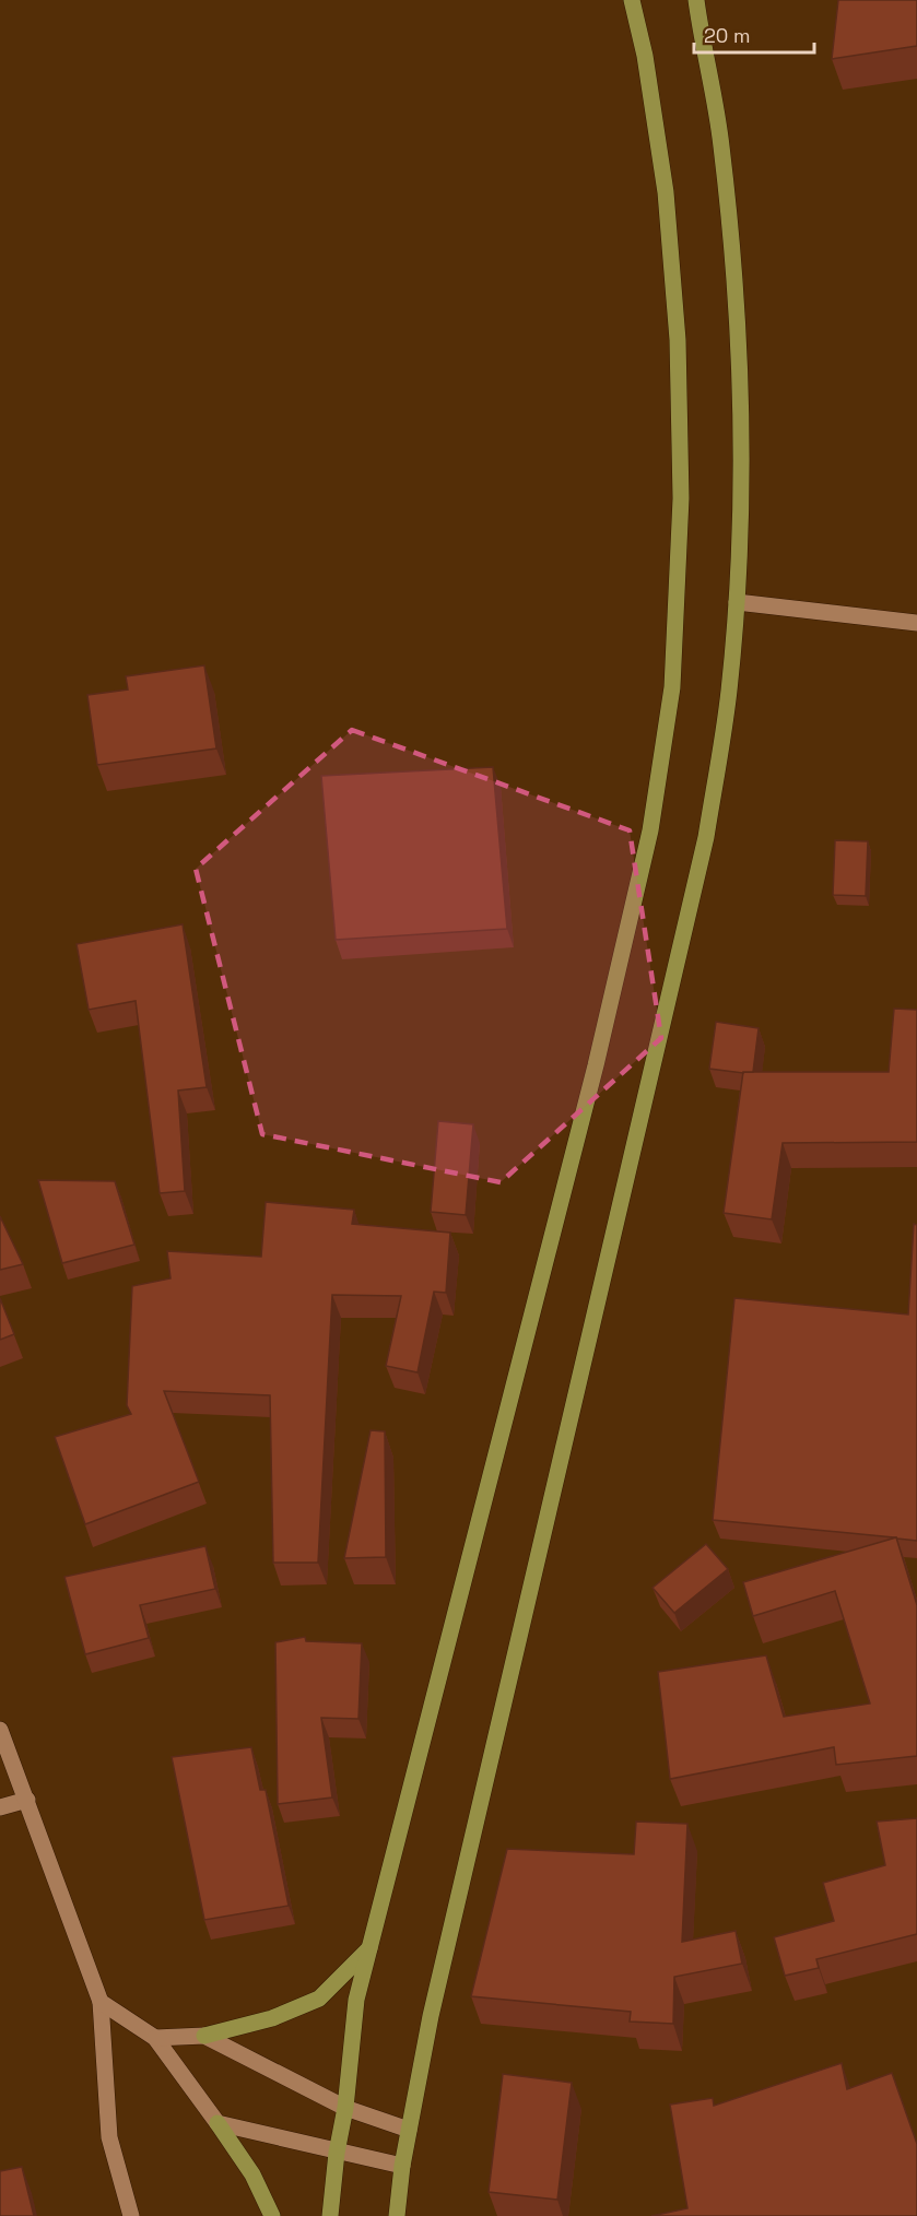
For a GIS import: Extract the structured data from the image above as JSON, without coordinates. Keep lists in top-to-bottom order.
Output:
{
  "scale_bar": "20 m"
}
